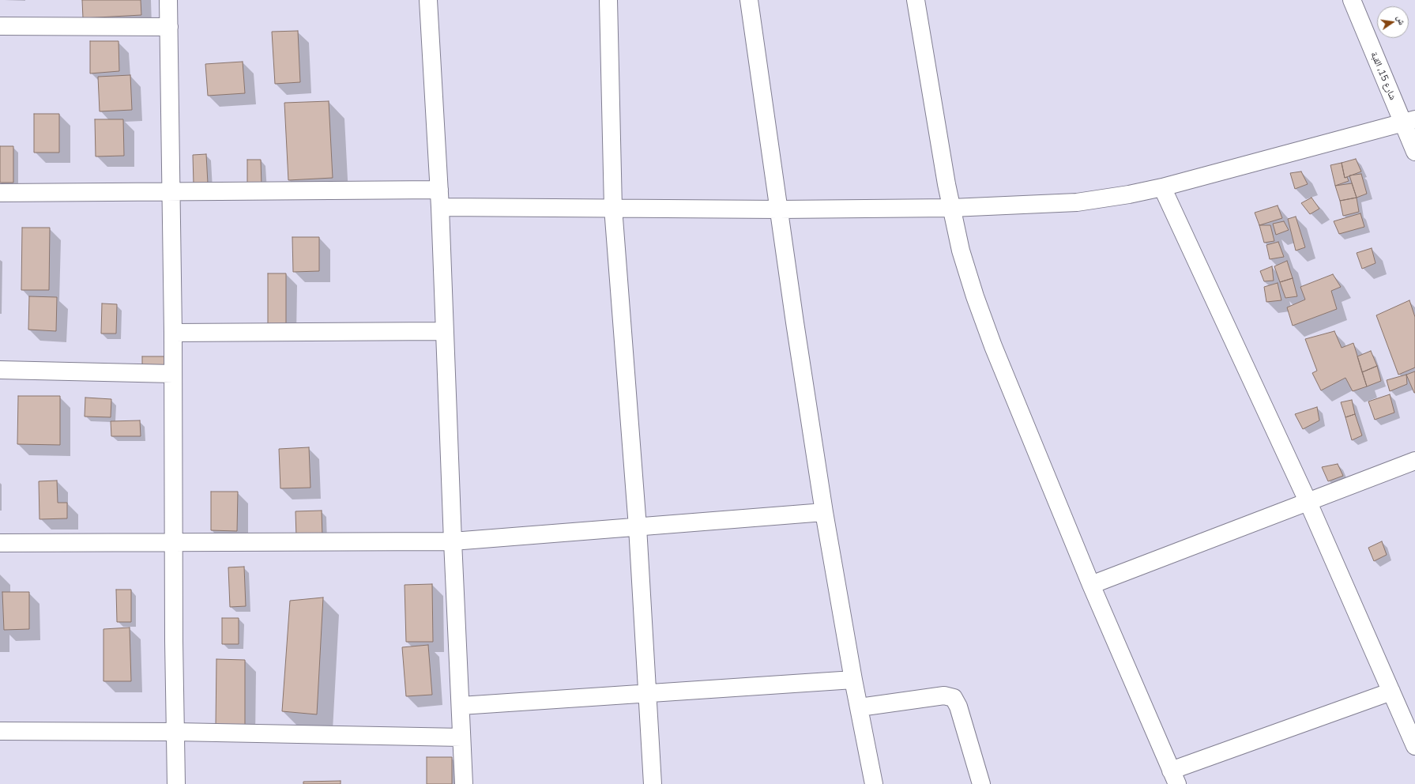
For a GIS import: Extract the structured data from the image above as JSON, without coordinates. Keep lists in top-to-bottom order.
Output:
{
  "streets": {
    "street": ["شارع 15، القبة"]
  },
  "north": "right"
}
